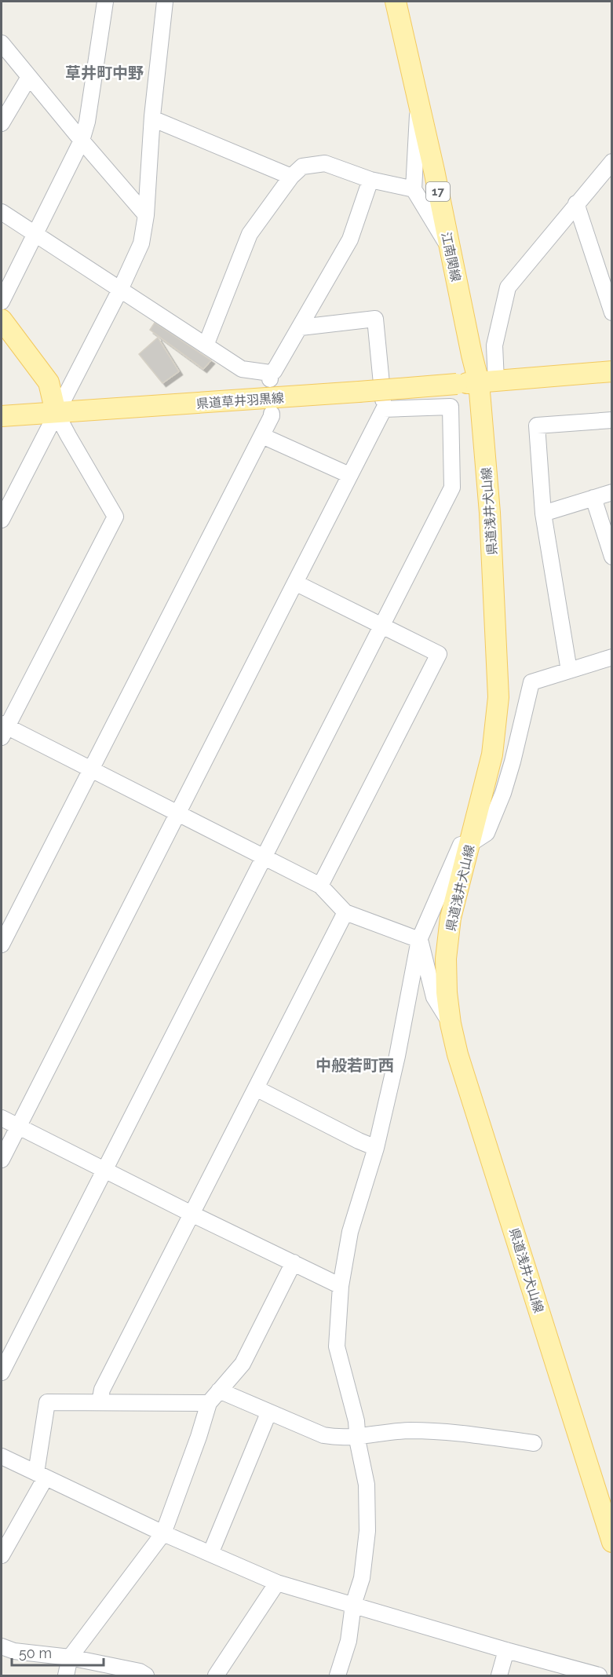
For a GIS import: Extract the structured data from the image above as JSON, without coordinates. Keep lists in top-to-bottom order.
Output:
{
  "streets": {
    "main road": [
      "17",
      "江南関線",
      "県道草井羽黒線",
      "県道浅井犬山線"
    ]
  },
  "crossings": [
    ["江南関線", "県道草井羽黒線"],
    ["江南関線", "県道浅井犬山線"],
    ["県道草井羽黒線", "県道浅井犬山線"]
  ],
  "districts": ["草井町中野", "中般若町西"],
  "scale_bar": "50 m"
}
